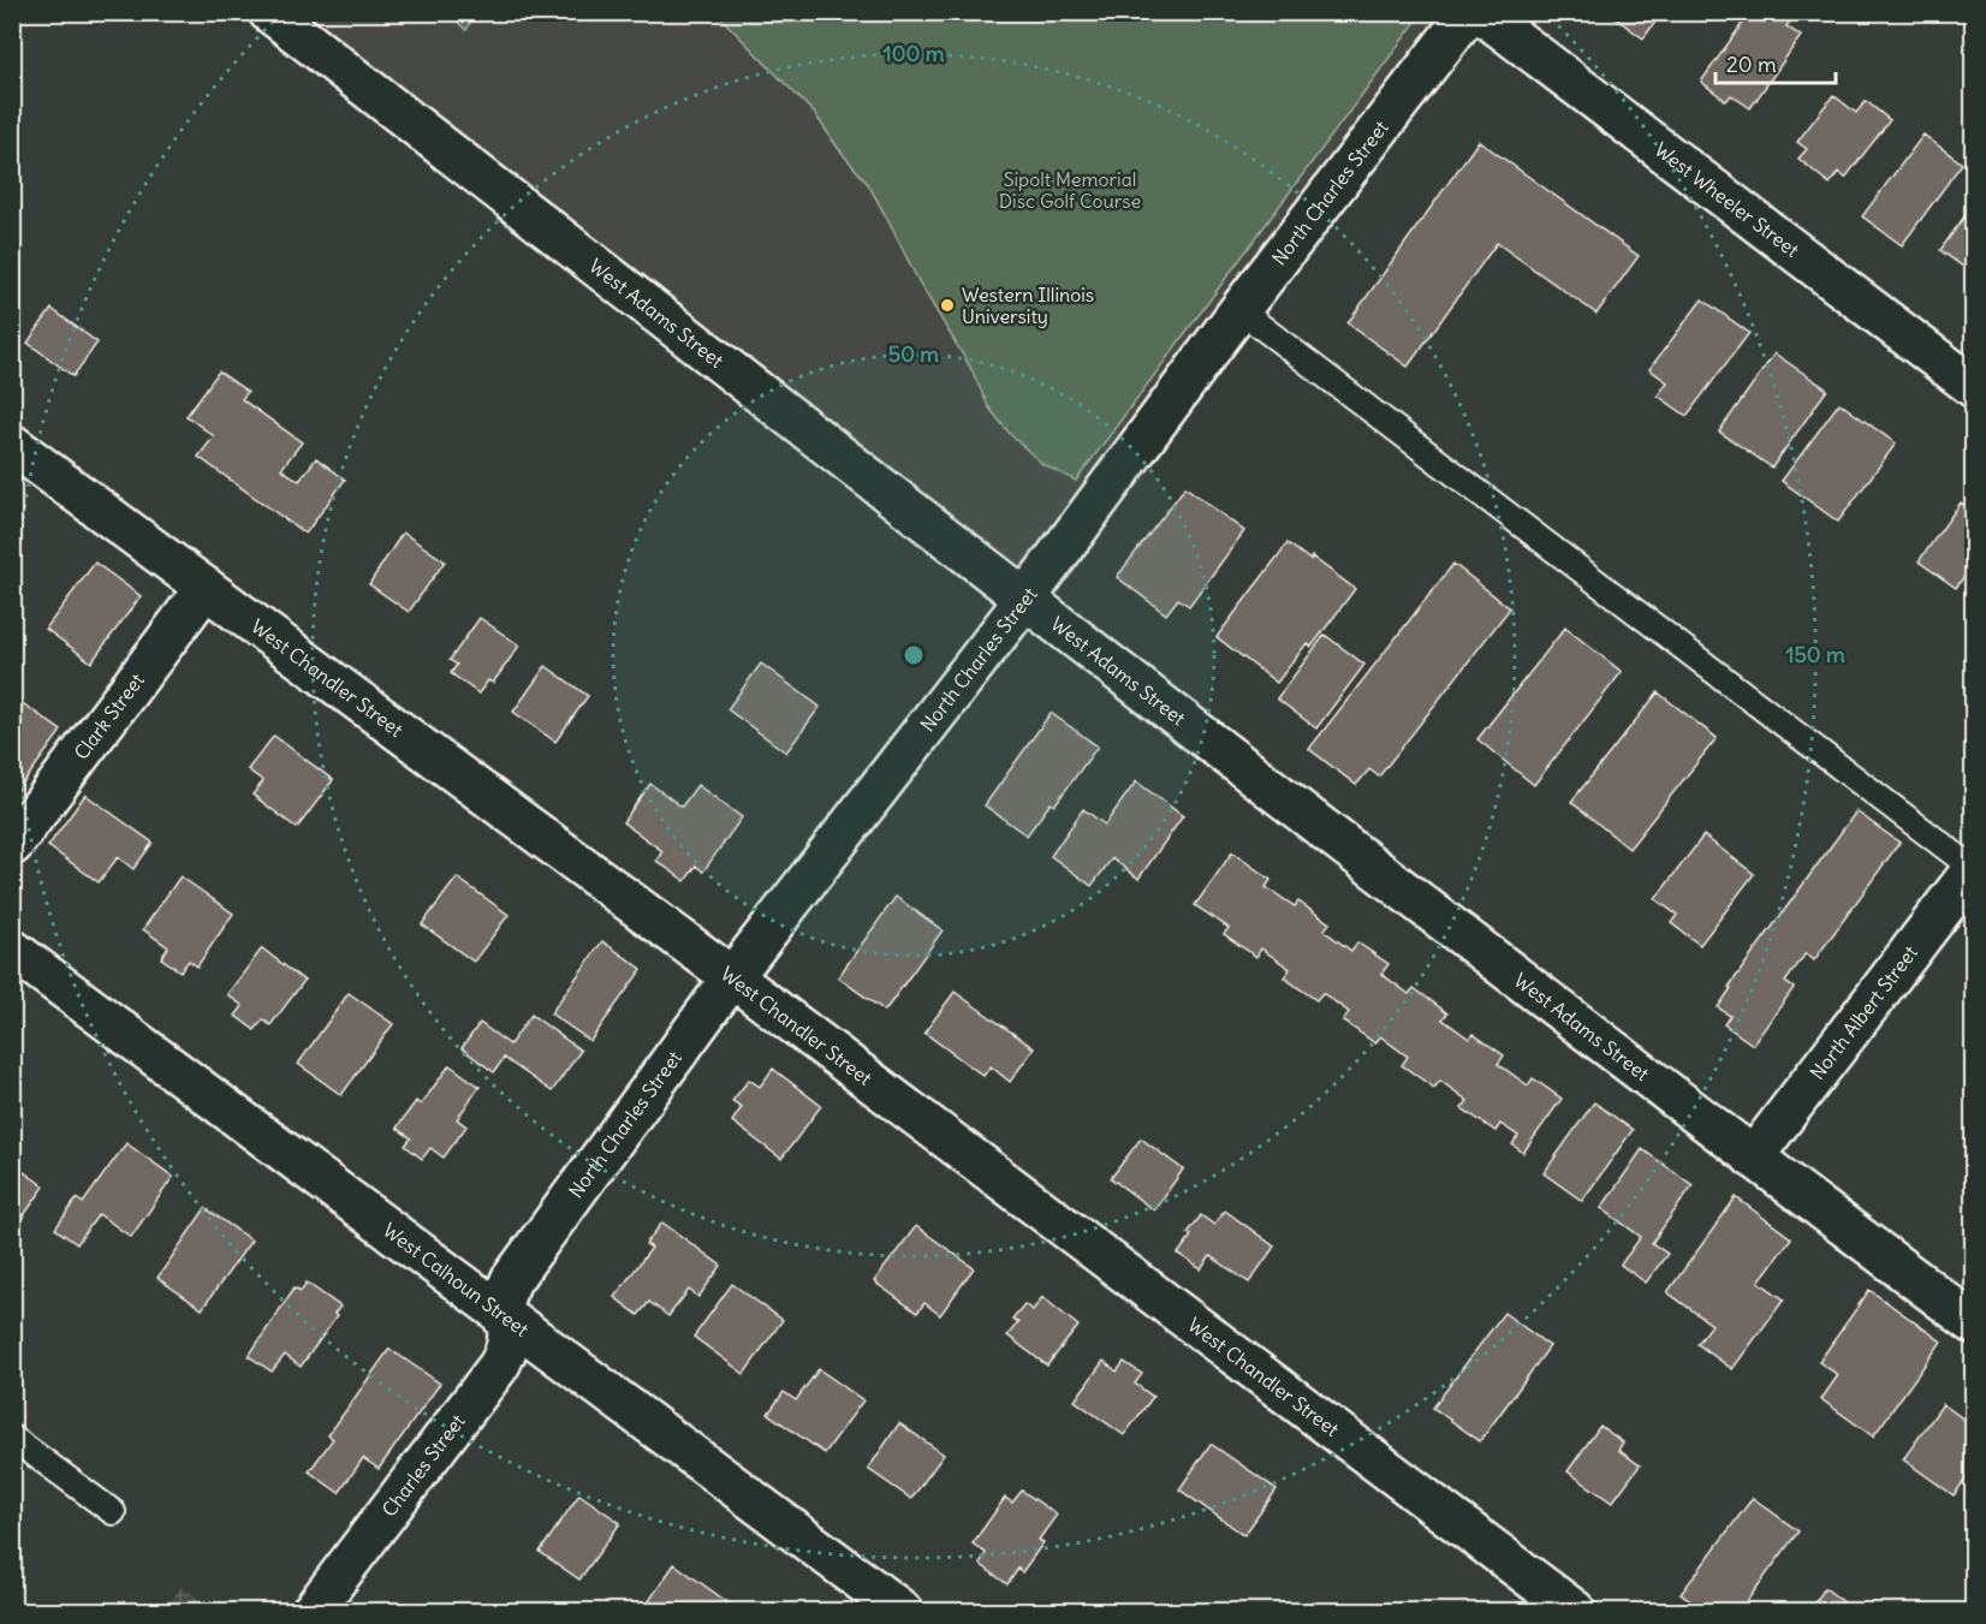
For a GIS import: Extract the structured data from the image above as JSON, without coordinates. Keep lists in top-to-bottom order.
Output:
{
  "streets": {
    "street": [
      "North Charles Street",
      "West Wheeler Street",
      "West Adams Street",
      "West Chandler Street",
      "Clark Street",
      "North Albert Street",
      "West Calhoun Street",
      "Charles Street"
    ]
  },
  "crossings": [
    ["North Charles Street", "West Adams Street"],
    ["North Charles Street", "West Chandler Street"],
    ["North Charles Street", "West Calhoun Street"],
    ["North Charles Street", "Charles Street"],
    ["West Adams Street", "North Albert Street"],
    ["West Chandler Street", "Clark Street"],
    ["West Calhoun Street", "Charles Street"]
  ],
  "parks": ["Sipolt Memorial Disc Golf Course"],
  "places": ["Western Illinois University"],
  "scale_bar": "20 m",
  "rings": ["100 m", "50 m", "150 m"]
}
